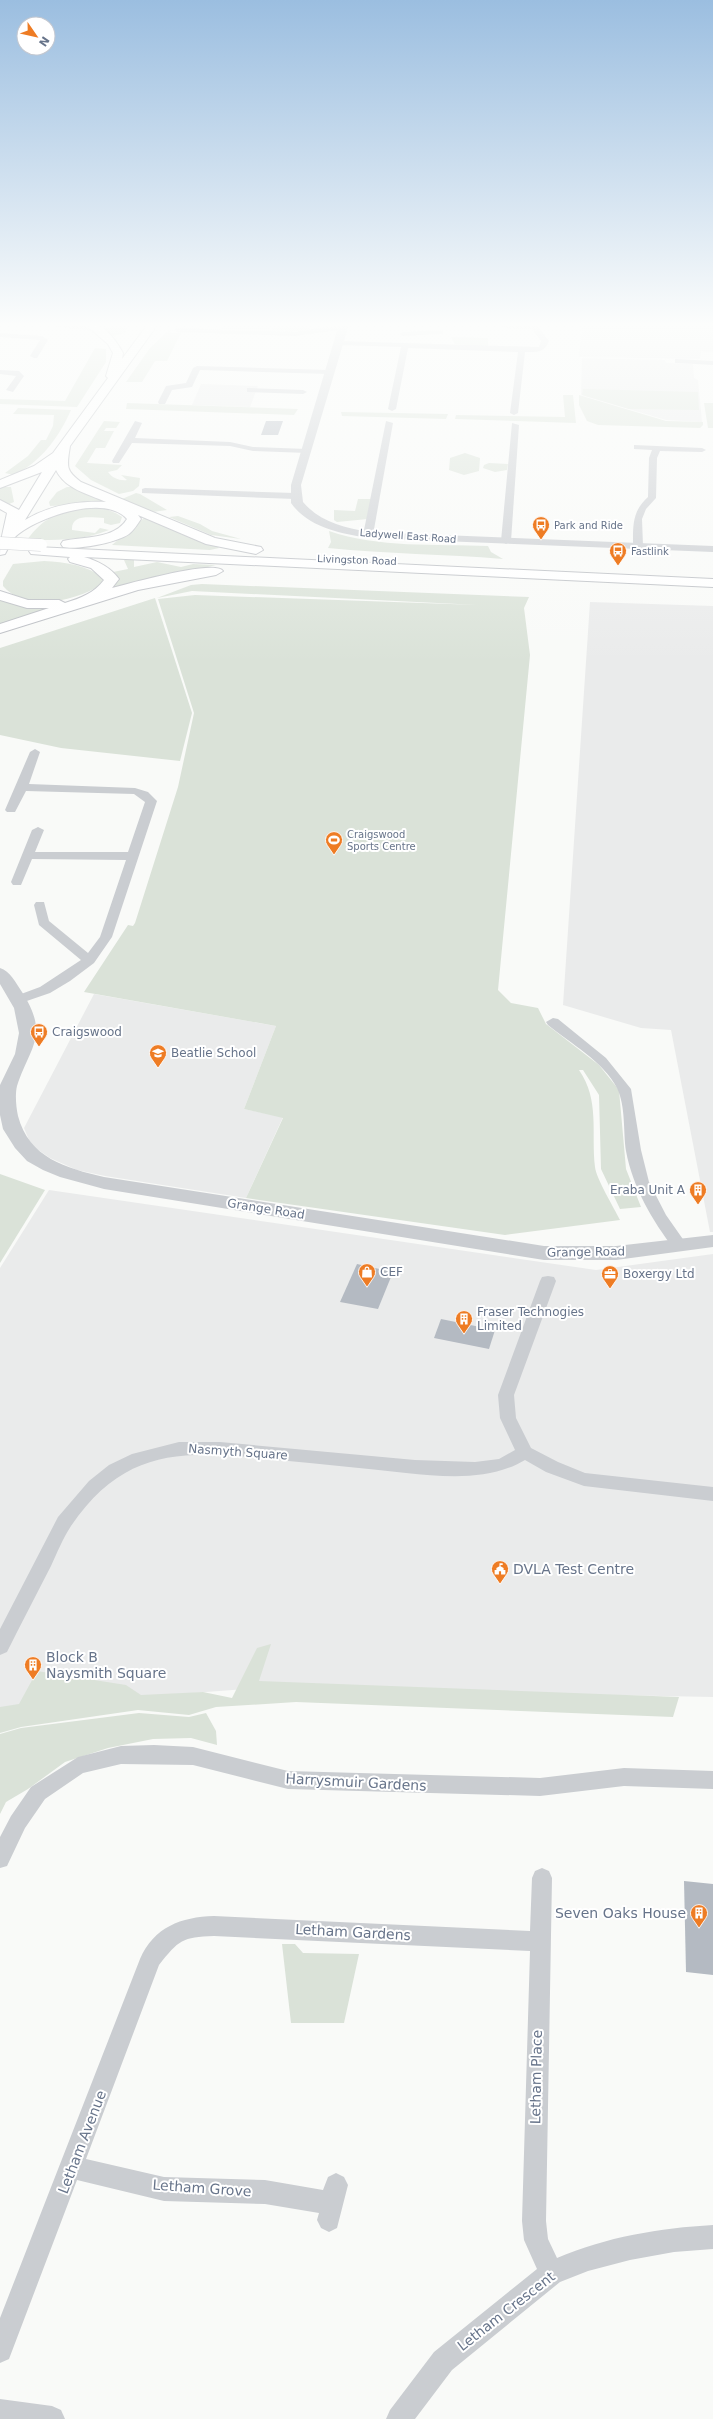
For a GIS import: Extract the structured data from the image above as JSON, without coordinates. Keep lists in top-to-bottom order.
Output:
{
  "streets": {
    "main road": ["Livingston Road"],
    "street": [
      "Ladywell East Road",
      "Grange Road",
      "Nasmyth Square",
      "Harrysmuir Gardens",
      "Letham Gardens",
      "Letham Place",
      "Letham Avenue",
      "Letham Grove",
      "Letham Crescent"
    ]
  },
  "crossings": [
    ["Letham Gardens", "Letham Place"],
    ["Letham Gardens", "Letham Avenue"],
    ["Letham Place", "Letham Crescent"],
    ["Letham Avenue", "Letham Grove"]
  ],
  "places": {
    "bus stop": ["Park and Ride", "Fastlink", "Craigswood"],
    "sports": ["Craigswood Sports Centre"],
    "school or university": ["Beatlie School"],
    "building": [
      "Eraba Unit A",
      "Fraser Technogies Limited",
      "Block B Naysmith Square",
      "Seven Oaks House"
    ],
    "shop": ["CEF"],
    "office": ["Boxergy Ltd"],
    "public building": ["DVLA Test Centre"]
  },
  "north": "bottom right"
}
